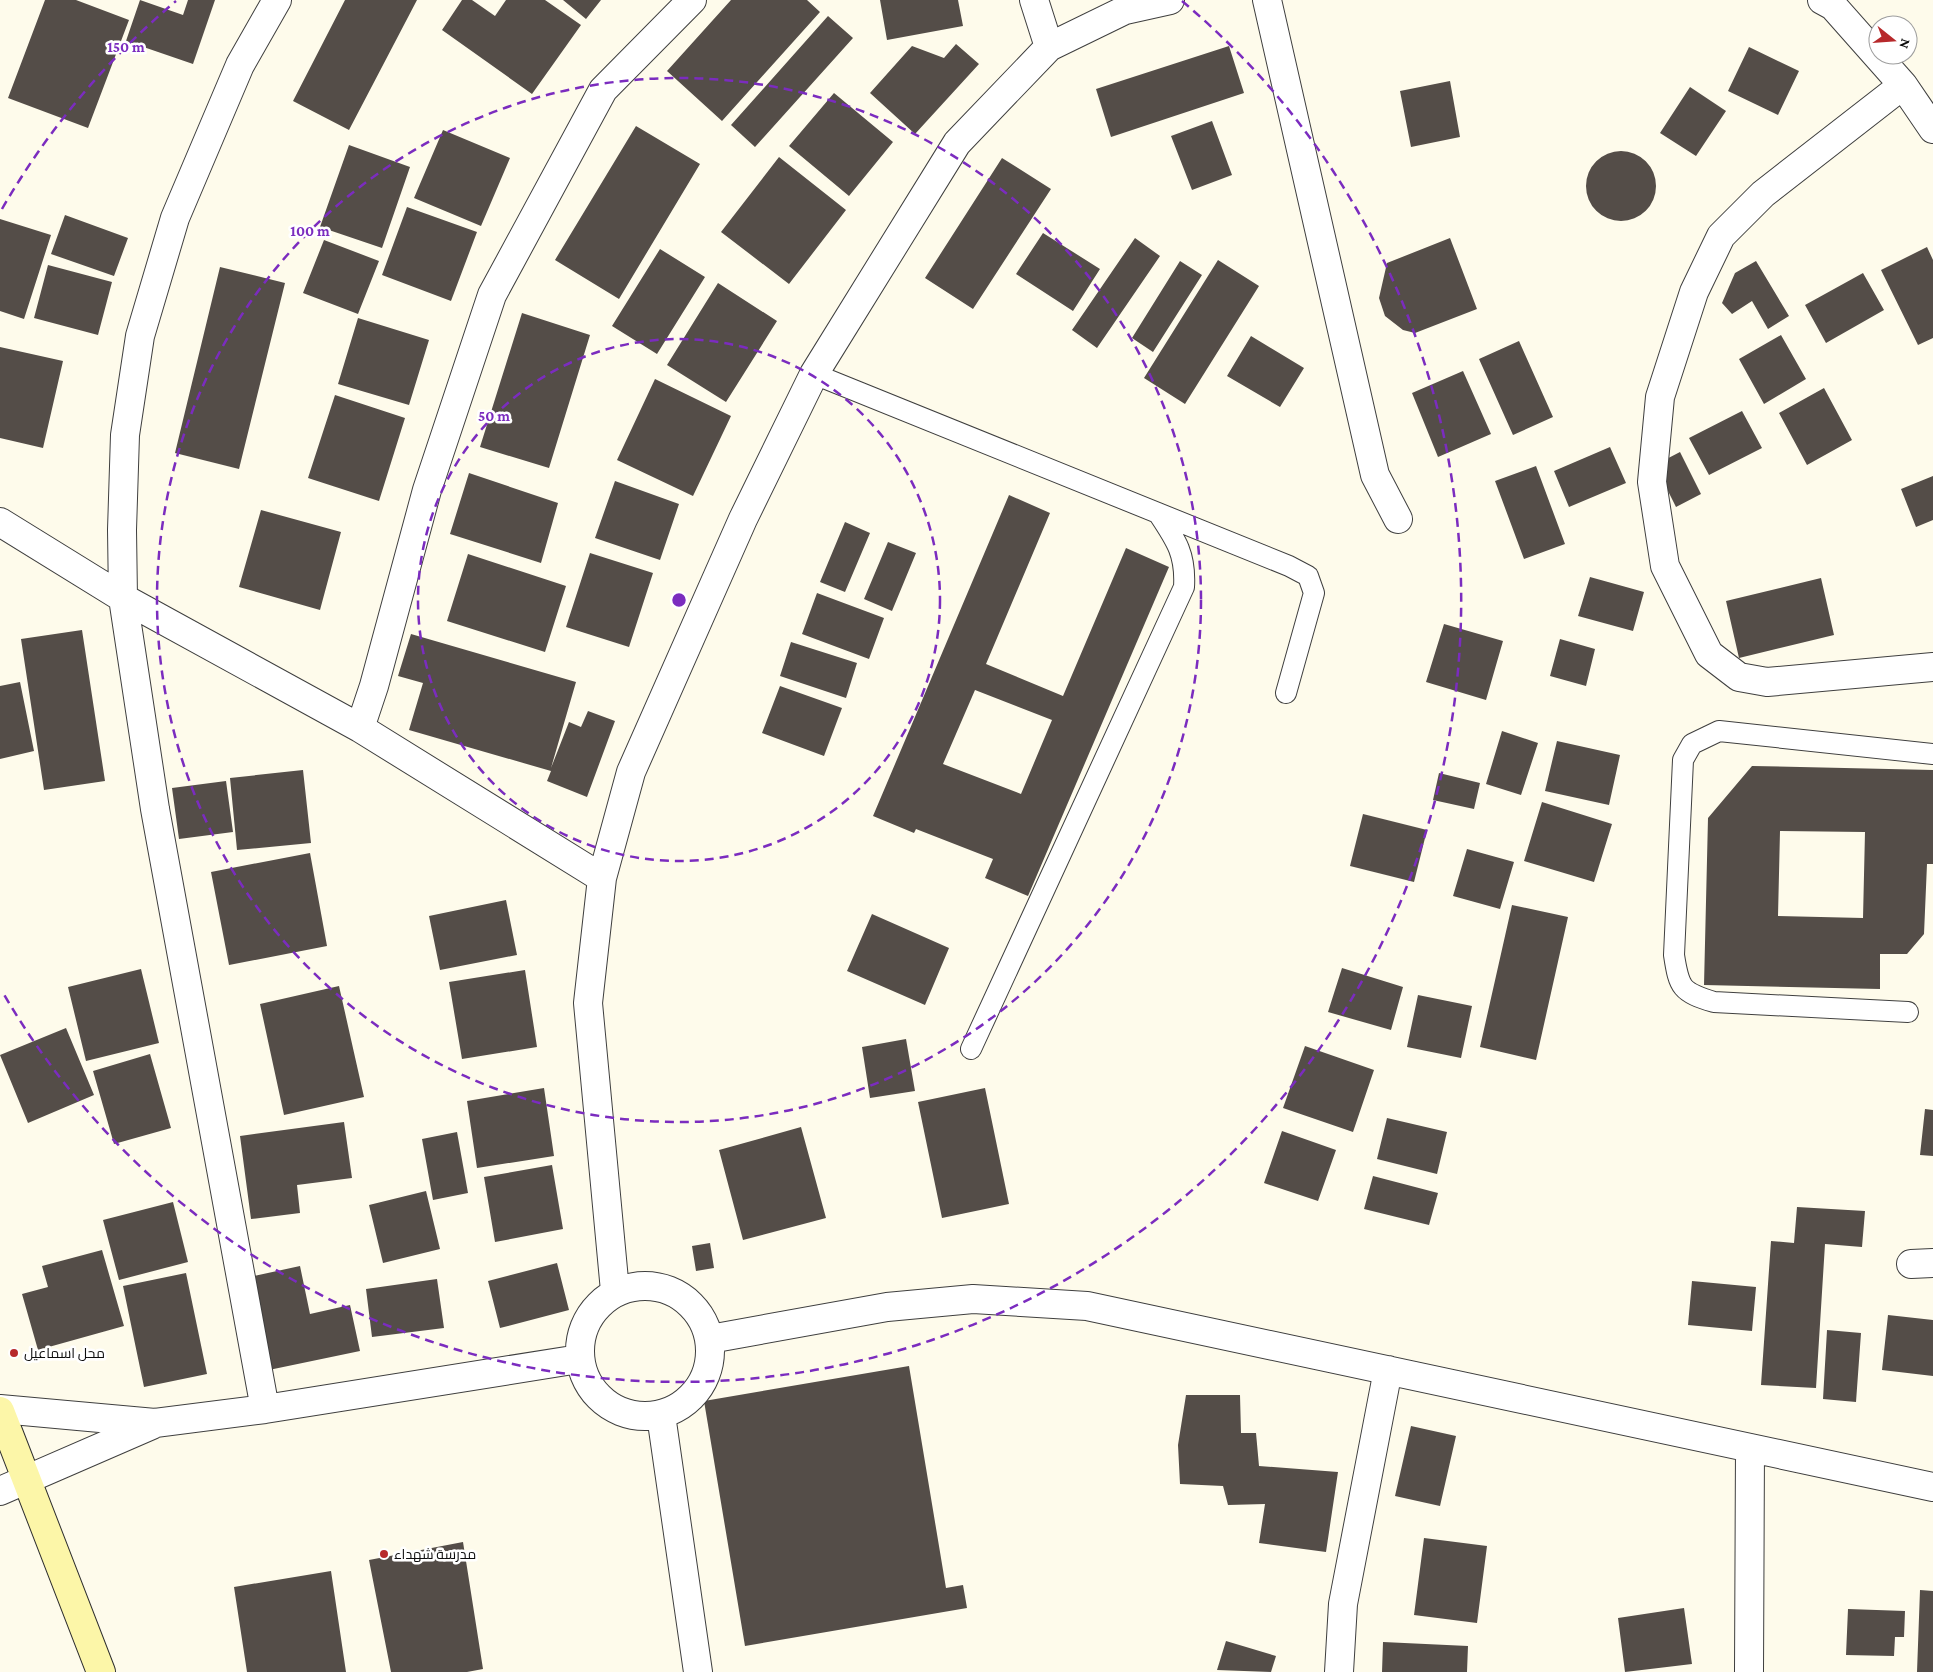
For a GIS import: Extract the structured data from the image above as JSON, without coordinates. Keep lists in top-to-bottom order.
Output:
{
  "places": ["محل اسماعيل", "مدرسة شهداء"],
  "north": "right",
  "rings": ["150 m", "100 m", "50 m"]
}
